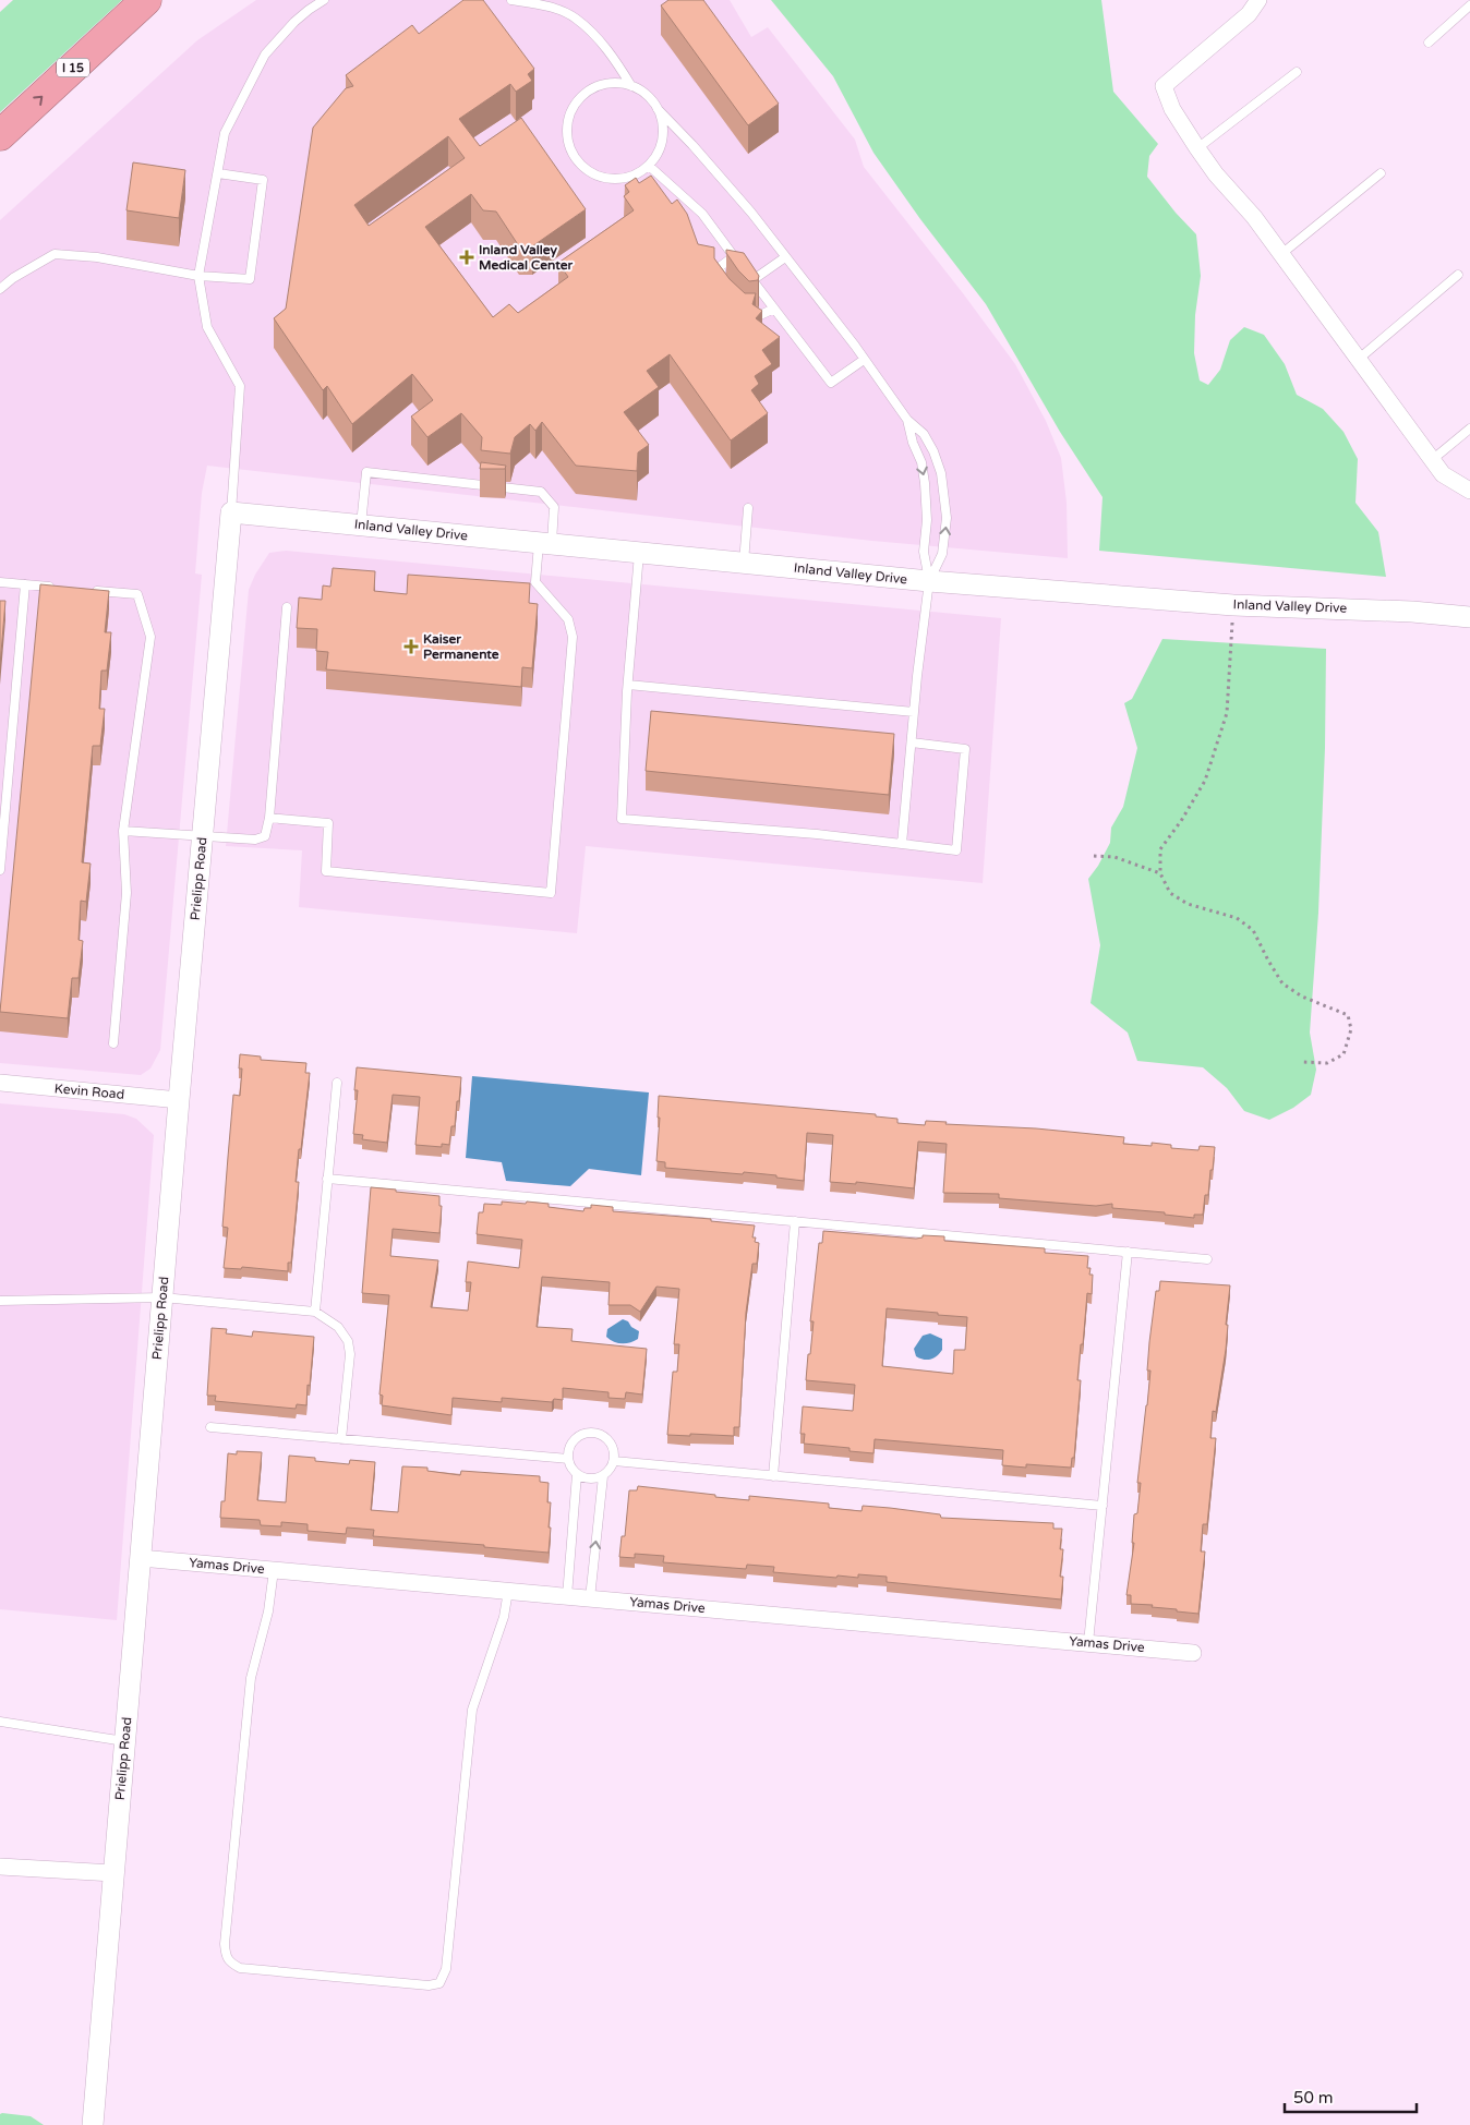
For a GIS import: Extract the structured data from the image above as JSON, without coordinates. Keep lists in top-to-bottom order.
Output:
{
  "streets": {
    "highway": ["I 15"],
    "street": [
      "Inland Valley Drive",
      "Prielipp Road",
      "Kevin Road",
      "Yamas Drive"
    ]
  },
  "crossings": [
    ["Inland Valley Drive", "Prielipp Road"],
    ["Prielipp Road", "Kevin Road"],
    ["Prielipp Road", "Yamas Drive"]
  ],
  "places": {
    "health": ["Inland Valley Medical Center", "Kaiser Permanente"]
  },
  "scale_bar": "50 m"
}
